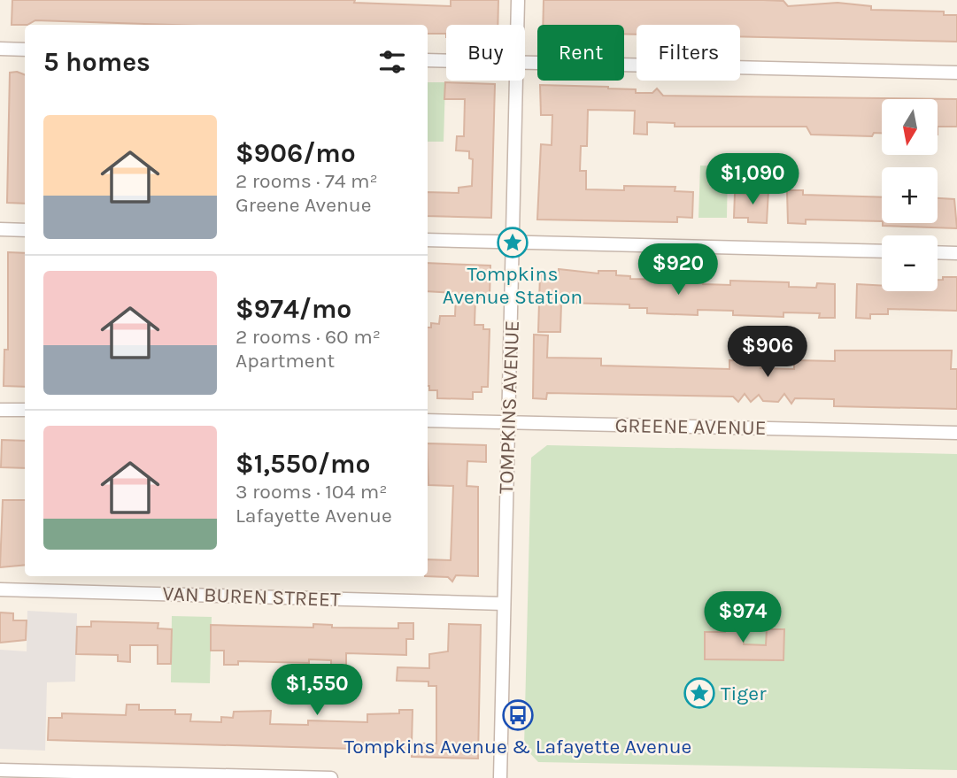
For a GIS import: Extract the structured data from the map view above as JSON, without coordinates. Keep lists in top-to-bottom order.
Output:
{
  "streets": {
    "street": ["TOMPKINS AVENUE", "GREENE AVENUE", "VAN BUREN STREET"]
  },
  "crossings": [
    ["TOMPKINS AVENUE", "GREENE AVENUE"],
    ["TOMPKINS AVENUE", "VAN BUREN STREET"]
  ],
  "places": {
    "place": ["Tompkins Avenue Station", "Tiger"],
    "bus stop": ["Tompkins Avenue & Lafayette Avenue"]
  },
  "north": "bottom",
  "page": {
    "chip": ["Buy", "Rent", "Filters"],
    "heading": "5 homes",
    "map_buttons": ["+", "−"],
    "list": [
      {
        "name": "$906/mo",
        "note": "2 rooms · 74 m² · Greene Avenue"
      },
      {
        "name": "$974/mo",
        "note": "2 rooms · 60 m² · Apartment"
      },
      {
        "name": "$1,550/mo",
        "note": "3 rooms · 104 m² · Lafayette Avenue"
      }
    ],
    "price": [
      "$1,090",
      "$920",
      "$906",
      "$974",
      "$1,550"
    ]
  }
}
